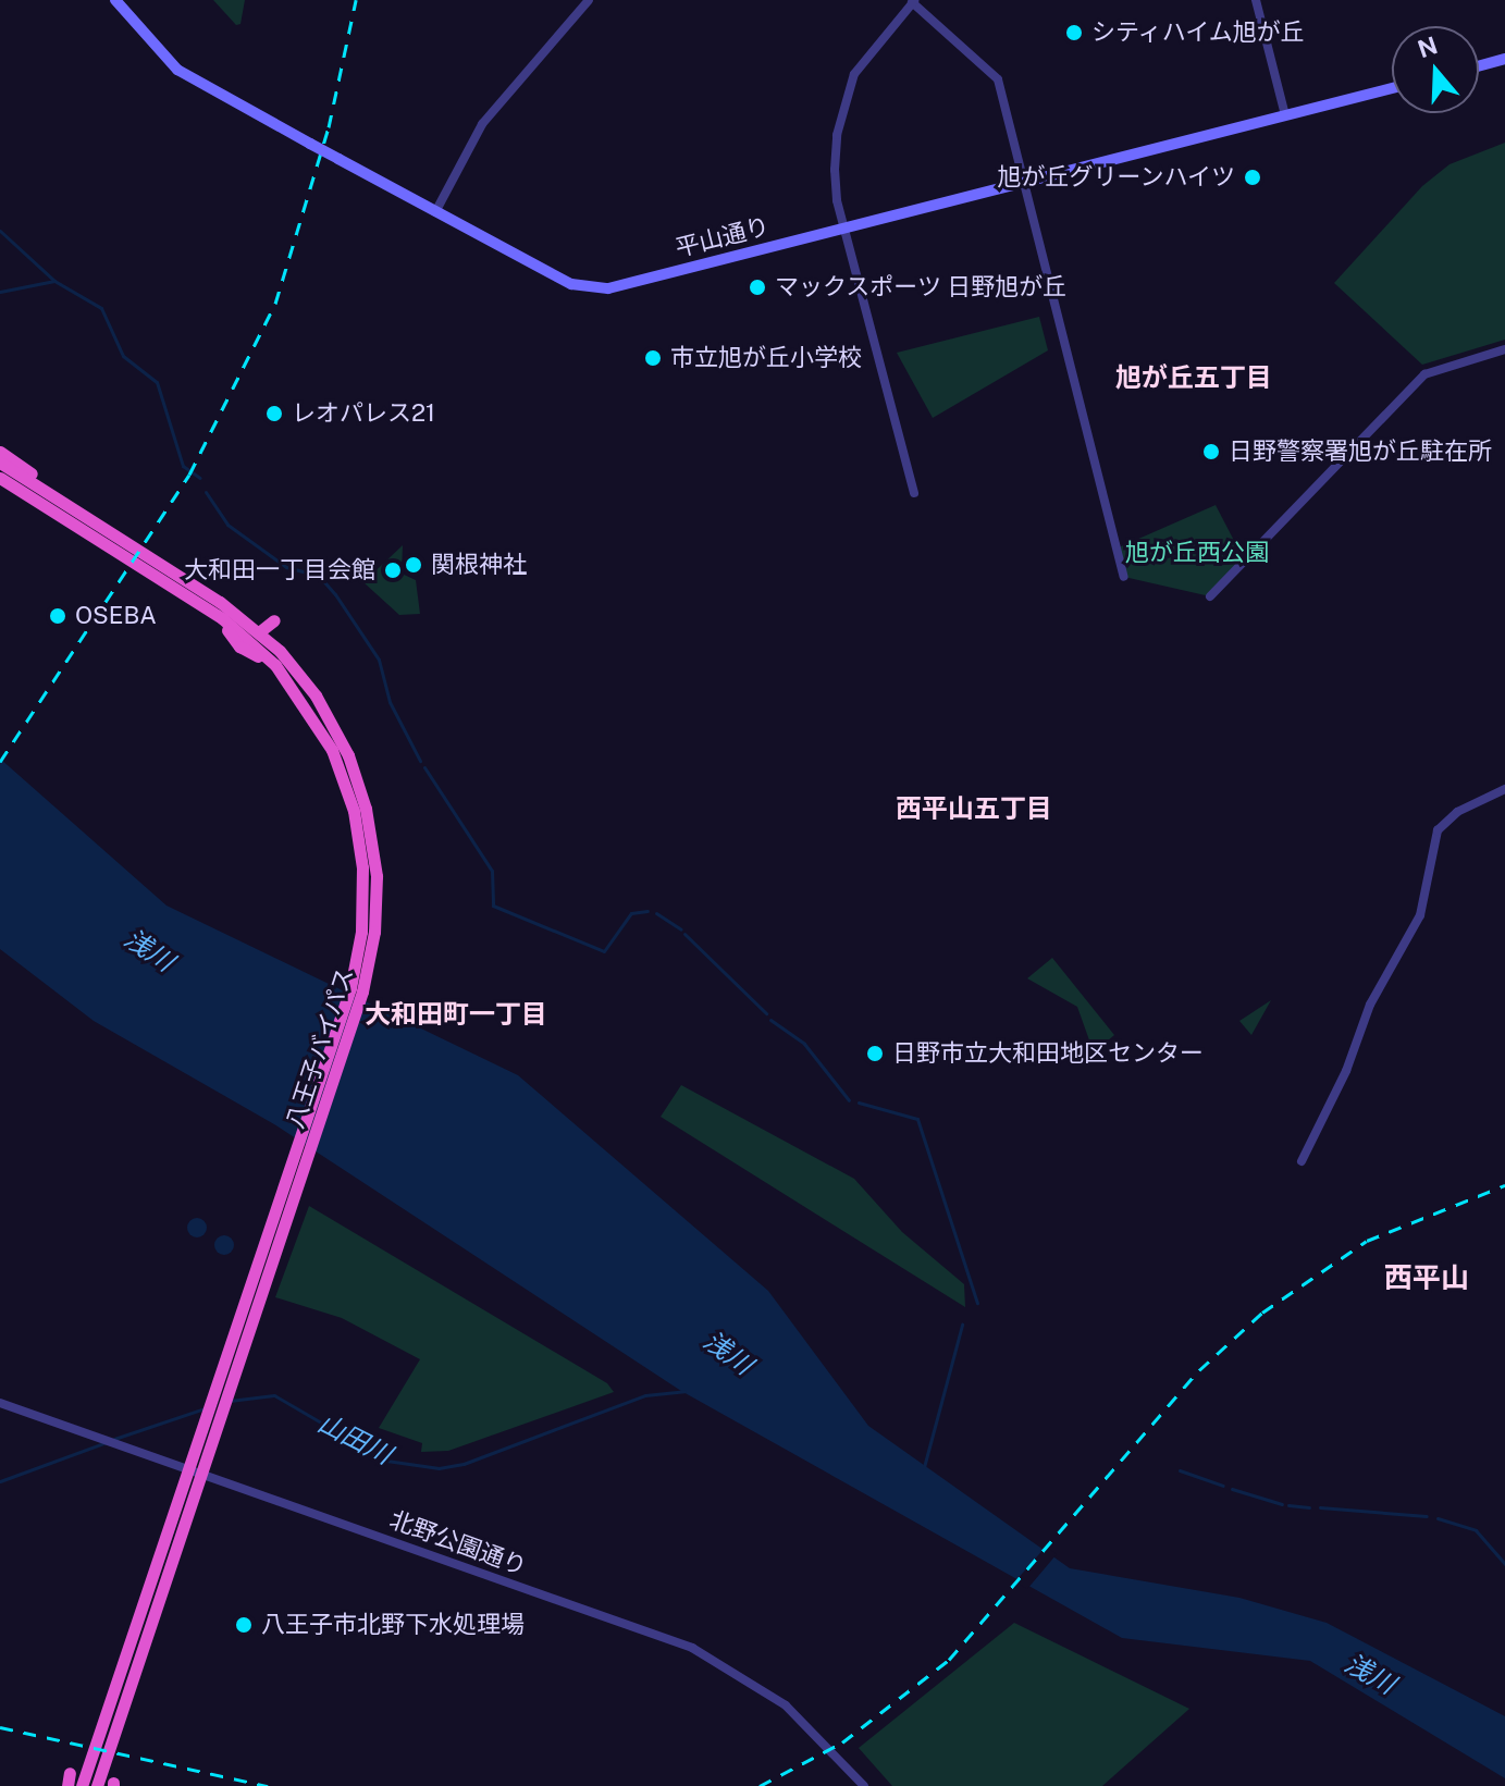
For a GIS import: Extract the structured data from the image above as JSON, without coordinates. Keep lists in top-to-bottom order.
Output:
{
  "streets": {
    "highway": ["八王子バイパス"],
    "main road": ["平山通り"],
    "street": ["北野公園通り"]
  },
  "crossings": [
    ["八王子バイパス", "北野公園通り"]
  ],
  "districts": [
    "旭が丘五丁目",
    "西平山五丁目",
    "大和田町一丁目",
    "西平山"
  ],
  "water": ["浅川", "山田川"],
  "parks": ["旭が丘西公園"],
  "places": [
    "シティハイム旭が丘",
    "旭が丘グリーンハイツ",
    "マックスポーツ 日野旭が丘",
    "市立旭が丘小学校",
    "レオパレス21",
    "日野警察署旭が丘駐在所",
    "関根神社",
    "大和田一丁目会館",
    "OSEBA",
    "日野市立大和田地区センター",
    "八王子市北野下水処理場"
  ],
  "north": "top"
}
